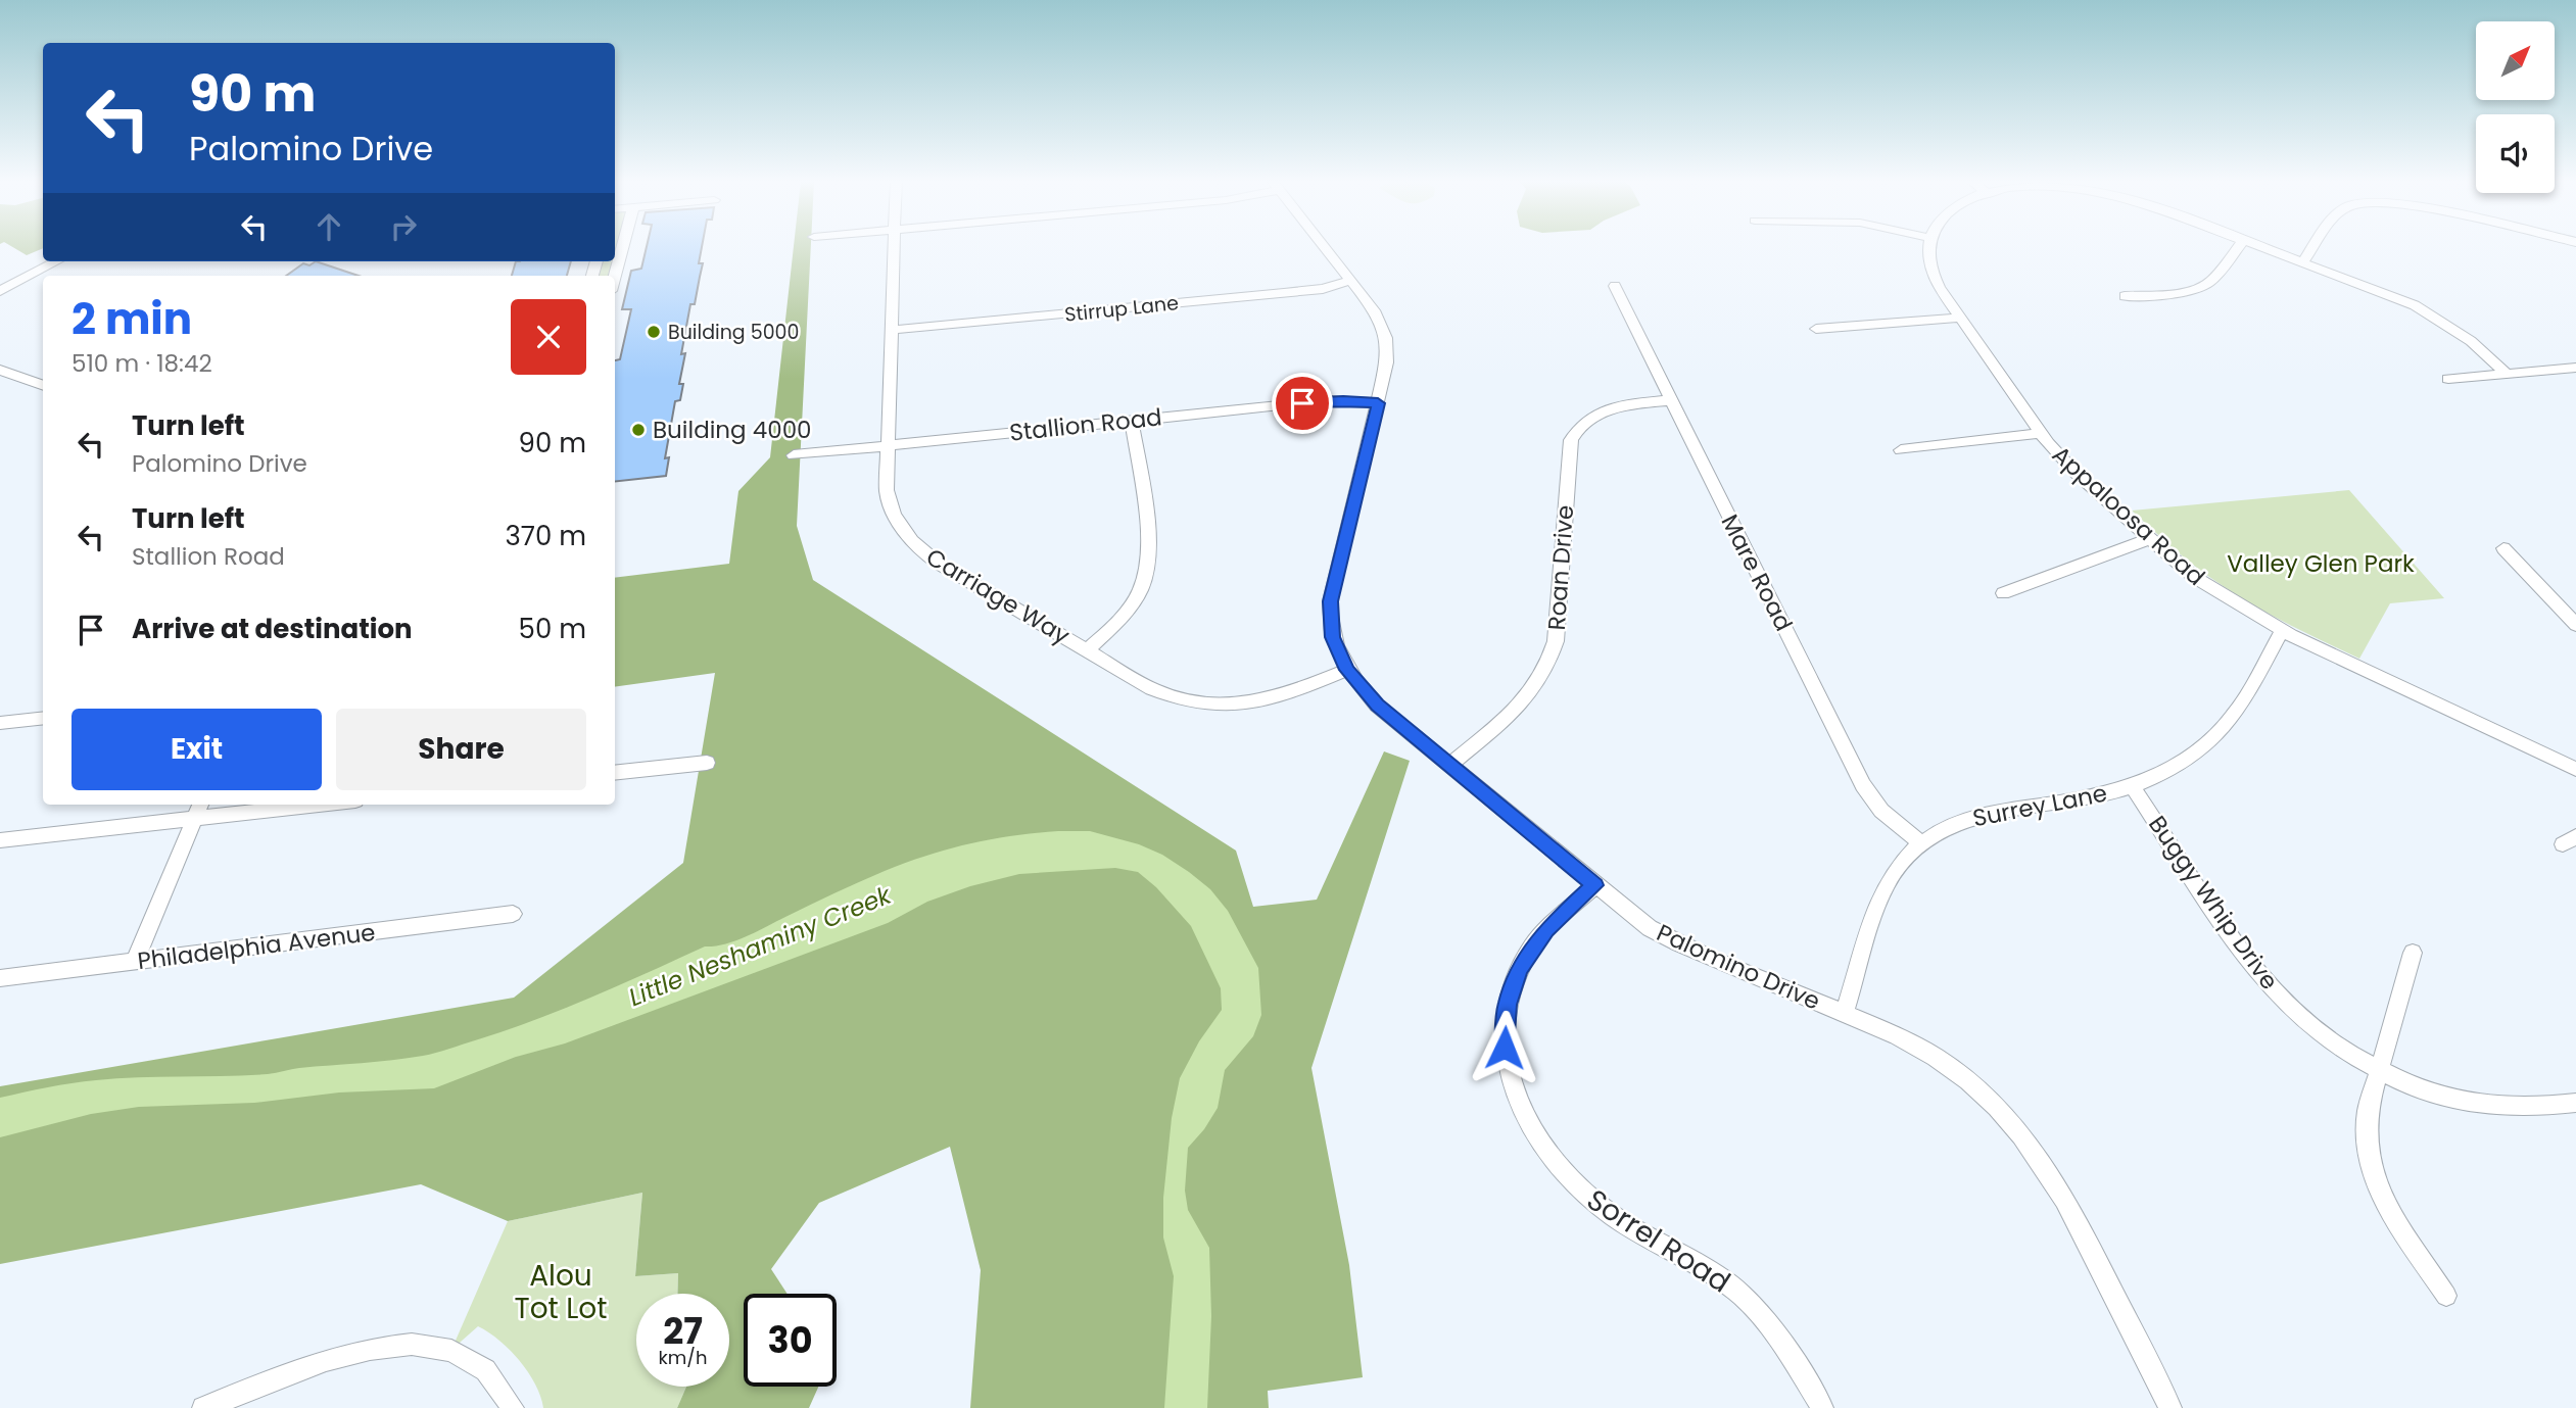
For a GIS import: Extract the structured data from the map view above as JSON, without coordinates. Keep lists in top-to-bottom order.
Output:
{
  "streets": {
    "street": [
      "Stirrup Lane",
      "Stallion Road",
      "Appaloosa Road",
      "Roan Drive",
      "Mare Road",
      "Carriage Way",
      "Surrey Lane",
      "Buggy Whip Drive",
      "Philadelphia Avenue",
      "Palomino Drive",
      "Sorrel Road"
    ]
  },
  "crossings": [
    ["Stirrup Lane", "Carriage Way"],
    ["Stirrup Lane", "Palomino Drive"],
    ["Stallion Road", "Carriage Way"],
    ["Stallion Road", "Palomino Drive"],
    ["Appaloosa Road", "Surrey Lane"],
    ["Roan Drive", "Mare Road"],
    ["Roan Drive", "Palomino Drive"],
    ["Mare Road", "Surrey Lane"],
    ["Carriage Way", "Palomino Drive"],
    ["Surrey Lane", "Buggy Whip Drive"],
    ["Surrey Lane", "Palomino Drive"],
    ["Palomino Drive", "Sorrel Road"]
  ],
  "water": ["Little Neshaminy Creek"],
  "parks": ["Valley Glen Park", "Alou Tot Lot"],
  "places": ["Building 5000", "Building 4000"],
  "north": "top right",
  "page": {
    "turn": ["90 m", "Palomino Drive"],
    "heading": ["2 min", "510 m · 18:42"],
    "list": [
      {
        "name": "Turn left",
        "note": "Palomino Drive",
        "value": "90 m"
      },
      {
        "name": "Turn left",
        "note": "Stallion Road",
        "value": "370 m"
      },
      {
        "name": "Arrive at destination",
        "value": "50 m"
      }
    ],
    "buttons": ["Exit", "Share"],
    "speed": "27 km/h",
    "limit": "30"
  }
}
